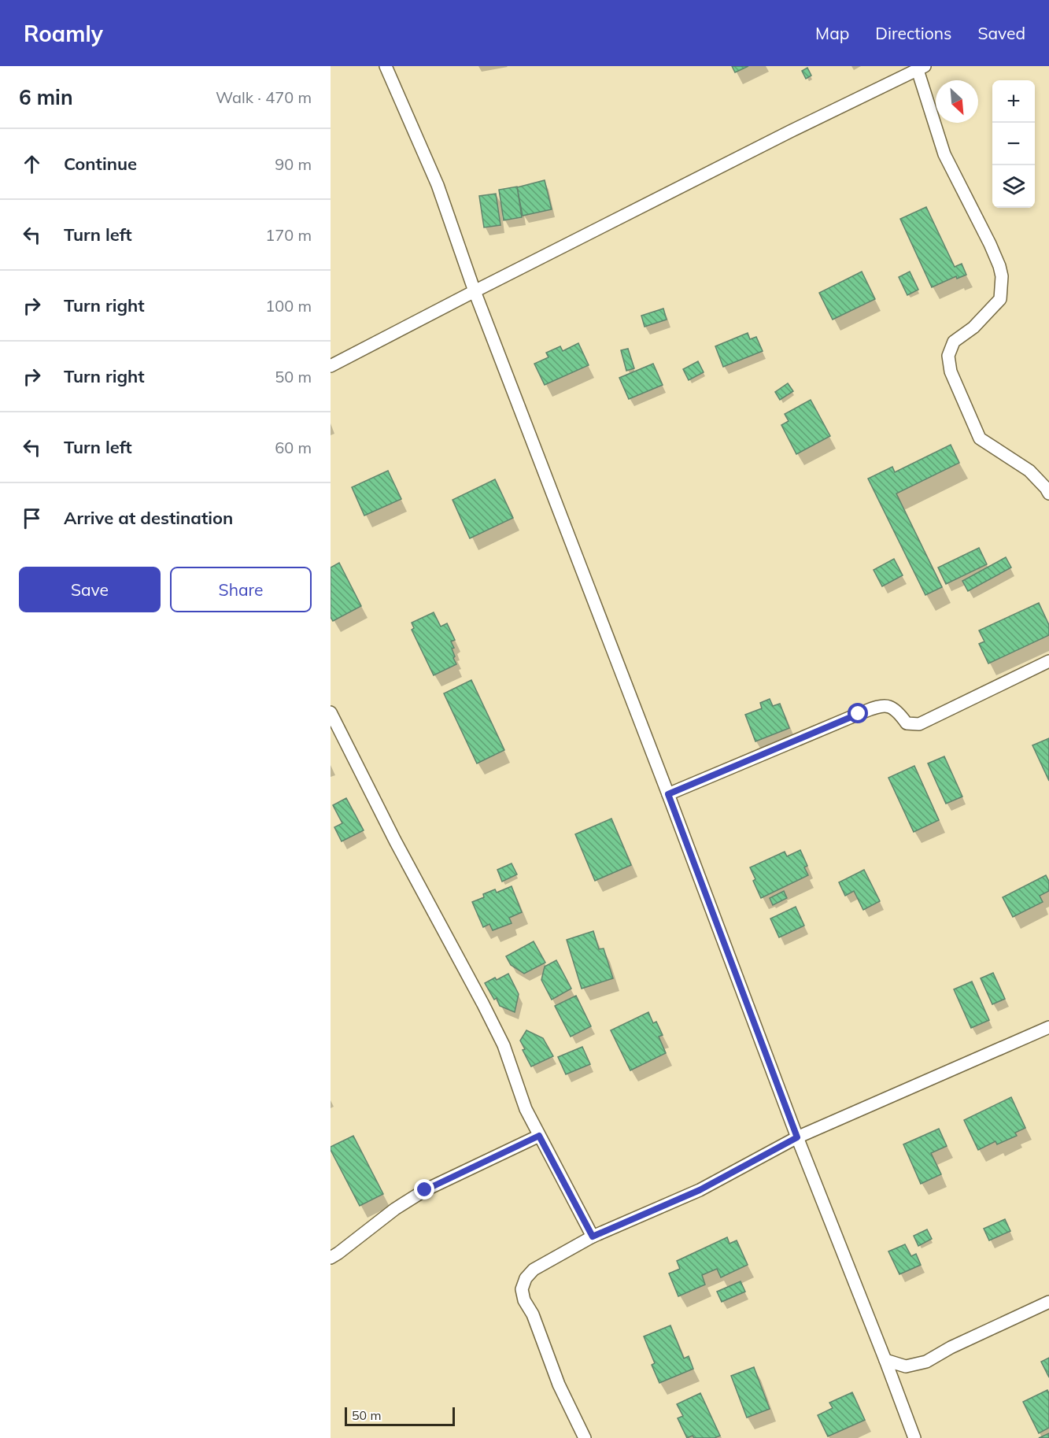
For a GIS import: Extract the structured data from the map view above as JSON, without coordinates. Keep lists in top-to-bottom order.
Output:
{
  "scale_bar": "50 m",
  "north": "bottom right",
  "page": {
    "header": "Roamly",
    "nav": ["Map", "Directions", "Saved"],
    "heading": ["6 min", "Walk · 470 m"],
    "map_buttons": ["+", "−"],
    "list": [
      ["Continue", "90 m"],
      ["Turn left", "170 m"],
      ["Turn right", "100 m"],
      ["Turn right", "50 m"],
      ["Turn left", "60 m"],
      "Arrive at destination"
    ],
    "buttons": ["Save", "Share"],
    "scale": "50 m"
  }
}
